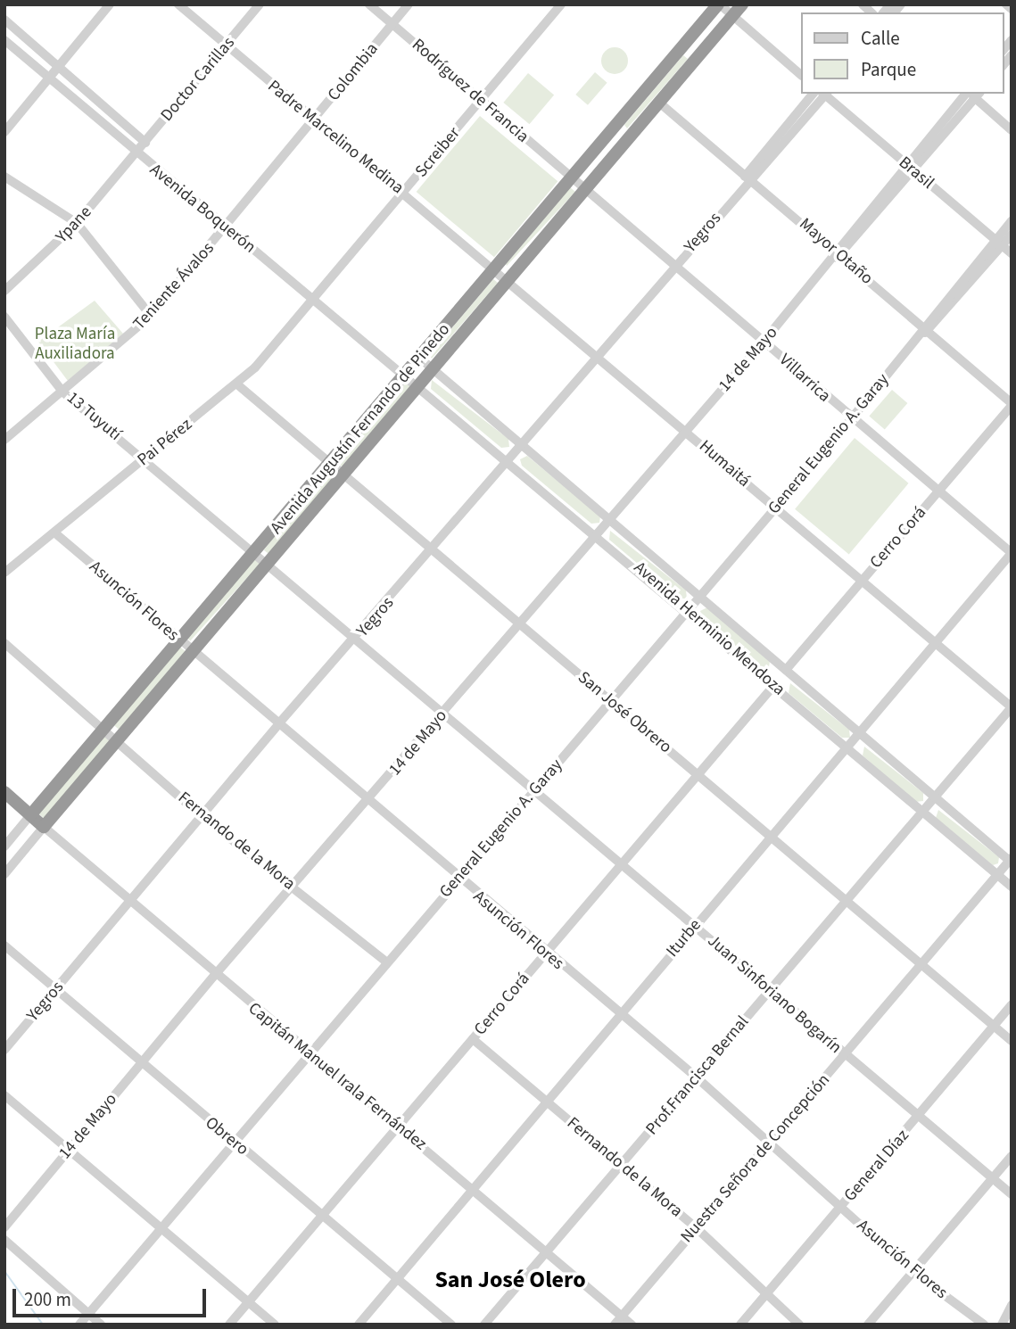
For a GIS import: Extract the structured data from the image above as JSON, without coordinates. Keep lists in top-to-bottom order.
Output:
{
  "streets": {
    "highway": ["Avenida Augustín Fernando de Pinedo"],
    "street": [
      "Colombia",
      "Doctor Carillas",
      "Rodríguez de Francia",
      "Padre Marcelino Medina",
      "Screiber",
      "Brasil",
      "Avenida Boquerón",
      "Ypane",
      "Yegros",
      "Mayor Otaño",
      "Teniente Ávalos",
      "14 de Mayo",
      "Villarrica",
      "13 Tuyutí",
      "Pai Pérez",
      "General Eugenio A. Garay",
      "Humaitá",
      "Cerro Corá",
      "Asunción Flores",
      "Avenida Herminio Mendoza",
      "San José Obrero",
      "Fernando de la Mora",
      "Iturbe",
      "Juan Sinforiano Bogarín",
      "Prof.Francisca Bernal",
      "Capitán Manuel Irala Fernández",
      "Obrero",
      "Nuestra Señora de Concepción",
      "General Díaz"
    ]
  },
  "crossings": [
    ["Colombia", "Rodríguez de Francia"],
    ["Colombia", "Padre Marcelino Medina"],
    ["Colombia", "Avenida Boquerón"],
    ["Colombia", "Teniente Ávalos"],
    ["Doctor Carillas", "Padre Marcelino Medina"],
    ["Doctor Carillas", "Avenida Boquerón"],
    ["Doctor Carillas", "Ypane"],
    ["Rodríguez de Francia", "Screiber"],
    ["Rodríguez de Francia", "Villarrica"],
    ["Rodríguez de Francia", "Avenida Augustín Fernando de Pinedo"],
    ["Padre Marcelino Medina", "Screiber"],
    ["Padre Marcelino Medina", "Avenida Augustín Fernando de Pinedo"],
    ["Padre Marcelino Medina", "Humaitá"],
    ["Screiber", "Avenida Boquerón"],
    ["Screiber", "Pai Pérez"],
    ["Brasil", "14 de Mayo"],
    ["Brasil", "General Eugenio A. Garay"],
    ["Avenida Boquerón", "Ypane"],
    ["Avenida Boquerón", "Teniente Ávalos"],
    ["Avenida Boquerón", "Avenida Augustín Fernando de Pinedo"],
    ["Avenida Boquerón", "Pai Pérez"],
    ["Avenida Boquerón", "Avenida Herminio Mendoza"],
    ["Yegros", "Mayor Otaño"],
    ["Yegros", "Villarrica"],
    ["Yegros", "Humaitá"],
    ["Yegros", "Asunción Flores"],
    ["Yegros", "Avenida Herminio Mendoza"],
    ["Yegros", "San José Obrero"],
    ["Yegros", "Fernando de la Mora"],
    ["Yegros", "Juan Sinforiano Bogarín"],
    ["Yegros", "Capitán Manuel Irala Fernández"],
    ["Yegros", "Obrero"],
    ["Mayor Otaño", "14 de Mayo"],
    ["Mayor Otaño", "Avenida Augustín Fernando de Pinedo"],
    ["Mayor Otaño", "General Eugenio A. Garay"],
    ["Mayor Otaño", "Cerro Corá"],
    ["Teniente Ávalos", "13 Tuyutí"],
    ["14 de Mayo", "Villarrica"],
    ["14 de Mayo", "Humaitá"],
    ["14 de Mayo", "Asunción Flores"],
    ["14 de Mayo", "Avenida Herminio Mendoza"],
    ["14 de Mayo", "San José Obrero"],
    ["14 de Mayo", "Fernando de la Mora"],
    ["14 de Mayo", "Juan Sinforiano Bogarín"],
    ["14 de Mayo", "Capitán Manuel Irala Fernández"],
    ["14 de Mayo", "Obrero"],
    ["Villarrica", "Avenida Augustín Fernando de Pinedo"],
    ["Villarrica", "General Eugenio A. Garay"],
    ["Villarrica", "Cerro Corá"],
    ["Villarrica", "Iturbe"],
    ["13 Tuyutí", "Avenida Augustín Fernando de Pinedo"],
    ["13 Tuyutí", "Pai Pérez"],
    ["13 Tuyutí", "Juan Sinforiano Bogarín"],
    ["Avenida Augustín Fernando de Pinedo", "Humaitá"],
    ["Avenida Augustín Fernando de Pinedo", "Asunción Flores"],
    ["Avenida Augustín Fernando de Pinedo", "Avenida Herminio Mendoza"],
    ["Avenida Augustín Fernando de Pinedo", "San José Obrero"],
    ["Avenida Augustín Fernando de Pinedo", "Fernando de la Mora"],
    ["Avenida Augustín Fernando de Pinedo", "Juan Sinforiano Bogarín"],
    ["Avenida Augustín Fernando de Pinedo", "Capitán Manuel Irala Fernández"],
    ["Pai Pérez", "Asunción Flores"],
    ["Pai Pérez", "San José Obrero"],
    ["General Eugenio A. Garay", "Humaitá"],
    ["General Eugenio A. Garay", "Asunción Flores"],
    ["General Eugenio A. Garay", "Avenida Herminio Mendoza"],
    ["General Eugenio A. Garay", "San José Obrero"],
    ["General Eugenio A. Garay", "Fernando de la Mora"],
    ["General Eugenio A. Garay", "Juan Sinforiano Bogarín"],
    ["General Eugenio A. Garay", "Capitán Manuel Irala Fernández"],
    ["General Eugenio A. Garay", "Obrero"],
    ["Humaitá", "Cerro Corá"],
    ["Humaitá", "Iturbe"],
    ["Humaitá", "Prof.Francisca Bernal"],
    ["Cerro Corá", "Asunción Flores"],
    ["Cerro Corá", "Avenida Herminio Mendoza"],
    ["Cerro Corá", "San José Obrero"],
    ["Cerro Corá", "Fernando de la Mora"],
    ["Cerro Corá", "Juan Sinforiano Bogarín"],
    ["Cerro Corá", "Capitán Manuel Irala Fernández"],
    ["Cerro Corá", "Obrero"],
    ["Asunción Flores", "Iturbe"],
    ["Asunción Flores", "Prof.Francisca Bernal"],
    ["Asunción Flores", "Nuestra Señora de Concepción"],
    ["Asunción Flores", "General Díaz"],
    ["Avenida Herminio Mendoza", "Iturbe"],
    ["Avenida Herminio Mendoza", "Prof.Francisca Bernal"],
    ["Avenida Herminio Mendoza", "Nuestra Señora de Concepción"],
    ["San José Obrero", "Iturbe"],
    ["San José Obrero", "Prof.Francisca Bernal"],
    ["San José Obrero", "Nuestra Señora de Concepción"],
    ["San José Obrero", "General Díaz"],
    ["Fernando de la Mora", "Iturbe"],
    ["Fernando de la Mora", "Prof.Francisca Bernal"],
    ["Fernando de la Mora", "Nuestra Señora de Concepción"],
    ["Fernando de la Mora", "General Díaz"],
    ["Iturbe", "Juan Sinforiano Bogarín"],
    ["Iturbe", "Capitán Manuel Irala Fernández"],
    ["Iturbe", "Obrero"],
    ["Juan Sinforiano Bogarín", "Prof.Francisca Bernal"],
    ["Juan Sinforiano Bogarín", "Nuestra Señora de Concepción"],
    ["Juan Sinforiano Bogarín", "General Díaz"],
    ["Prof.Francisca Bernal", "Capitán Manuel Irala Fernández"],
    ["Capitán Manuel Irala Fernández", "Nuestra Señora de Concepción"]
  ],
  "districts": ["San José Olero"],
  "parks": ["Plaza María Auxiliadora"],
  "legend": ["Calle", "Parque"],
  "scale_bar": "200 m"
}
